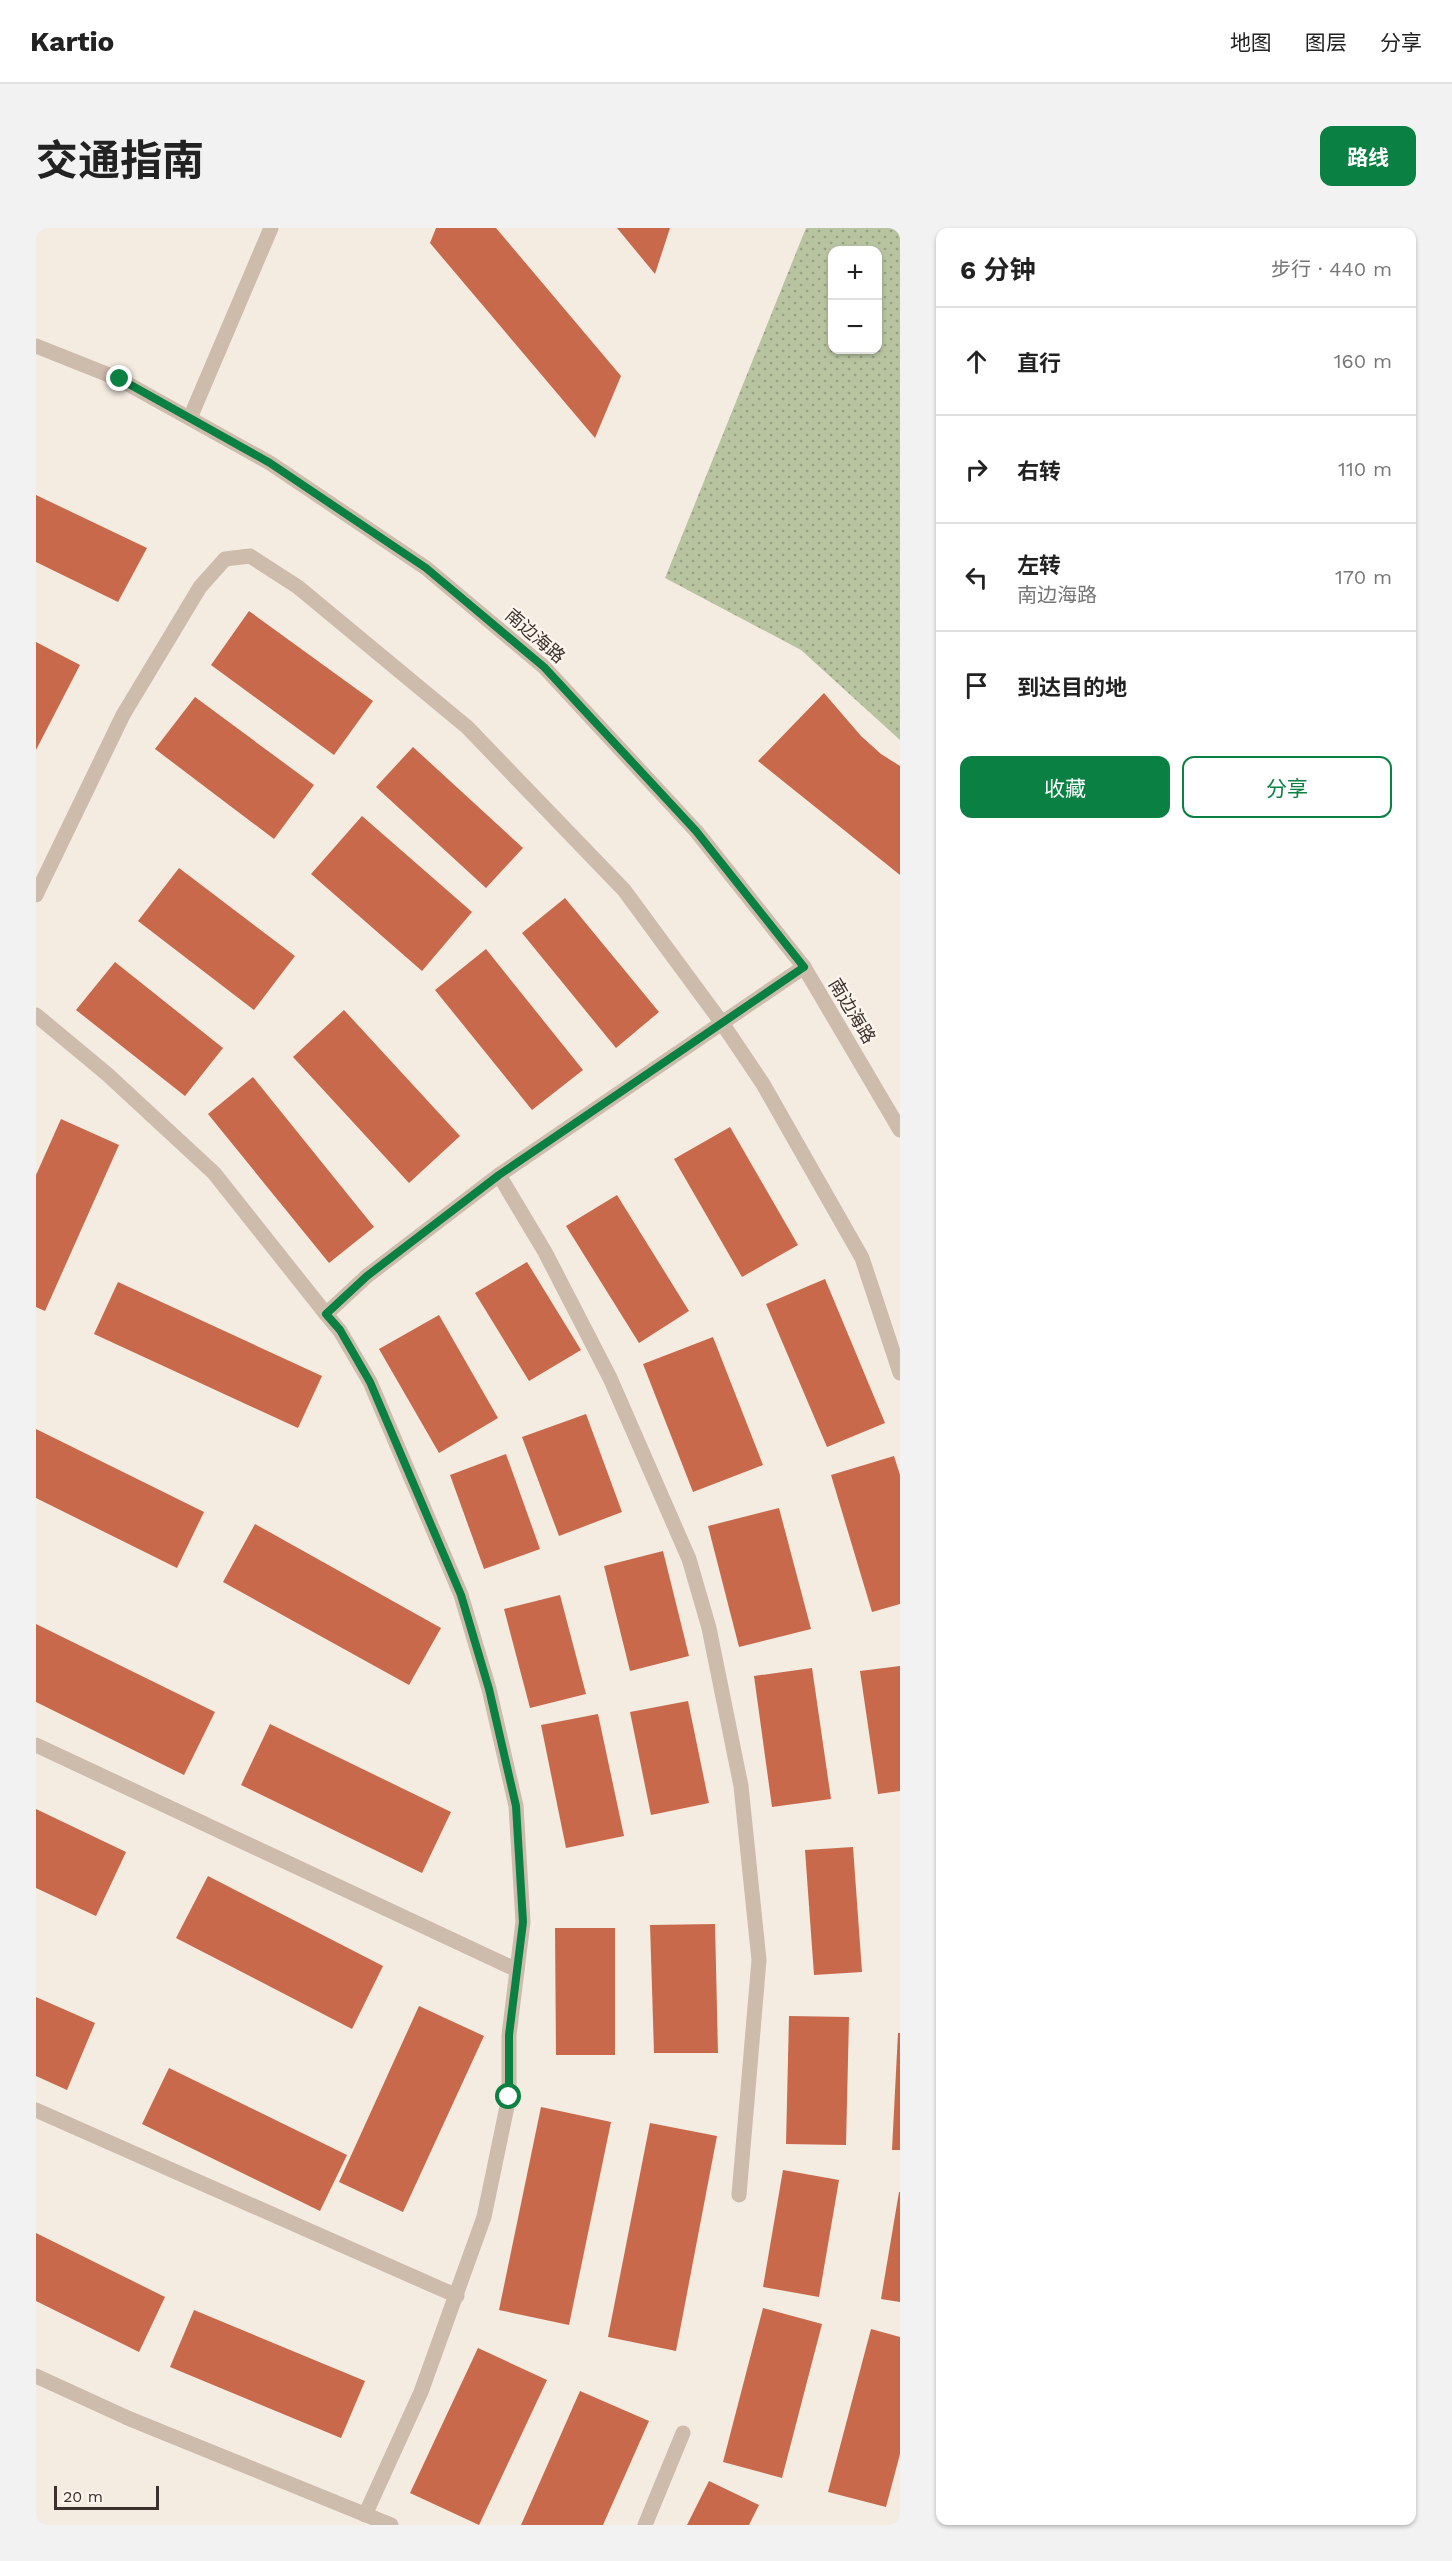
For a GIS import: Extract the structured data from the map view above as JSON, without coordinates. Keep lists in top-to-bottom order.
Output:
{
  "streets": {
    "street": ["南边海路"]
  },
  "scale_bar": "20 m",
  "page": {
    "header": "Kartio",
    "nav": ["地图", "图层", "分享"],
    "title": "交通指南",
    "buttons": [
      "路线",
      ["收藏", "分享"]
    ],
    "heading": ["6 分钟", "步行 · 440 m"],
    "map_buttons": ["+", "−"],
    "list": [
      ["直行", "160 m"],
      ["右转", "110 m"],
      ["左转", "南边海路", "170 m"],
      "到达目的地"
    ],
    "scale": "20 m"
  }
}
